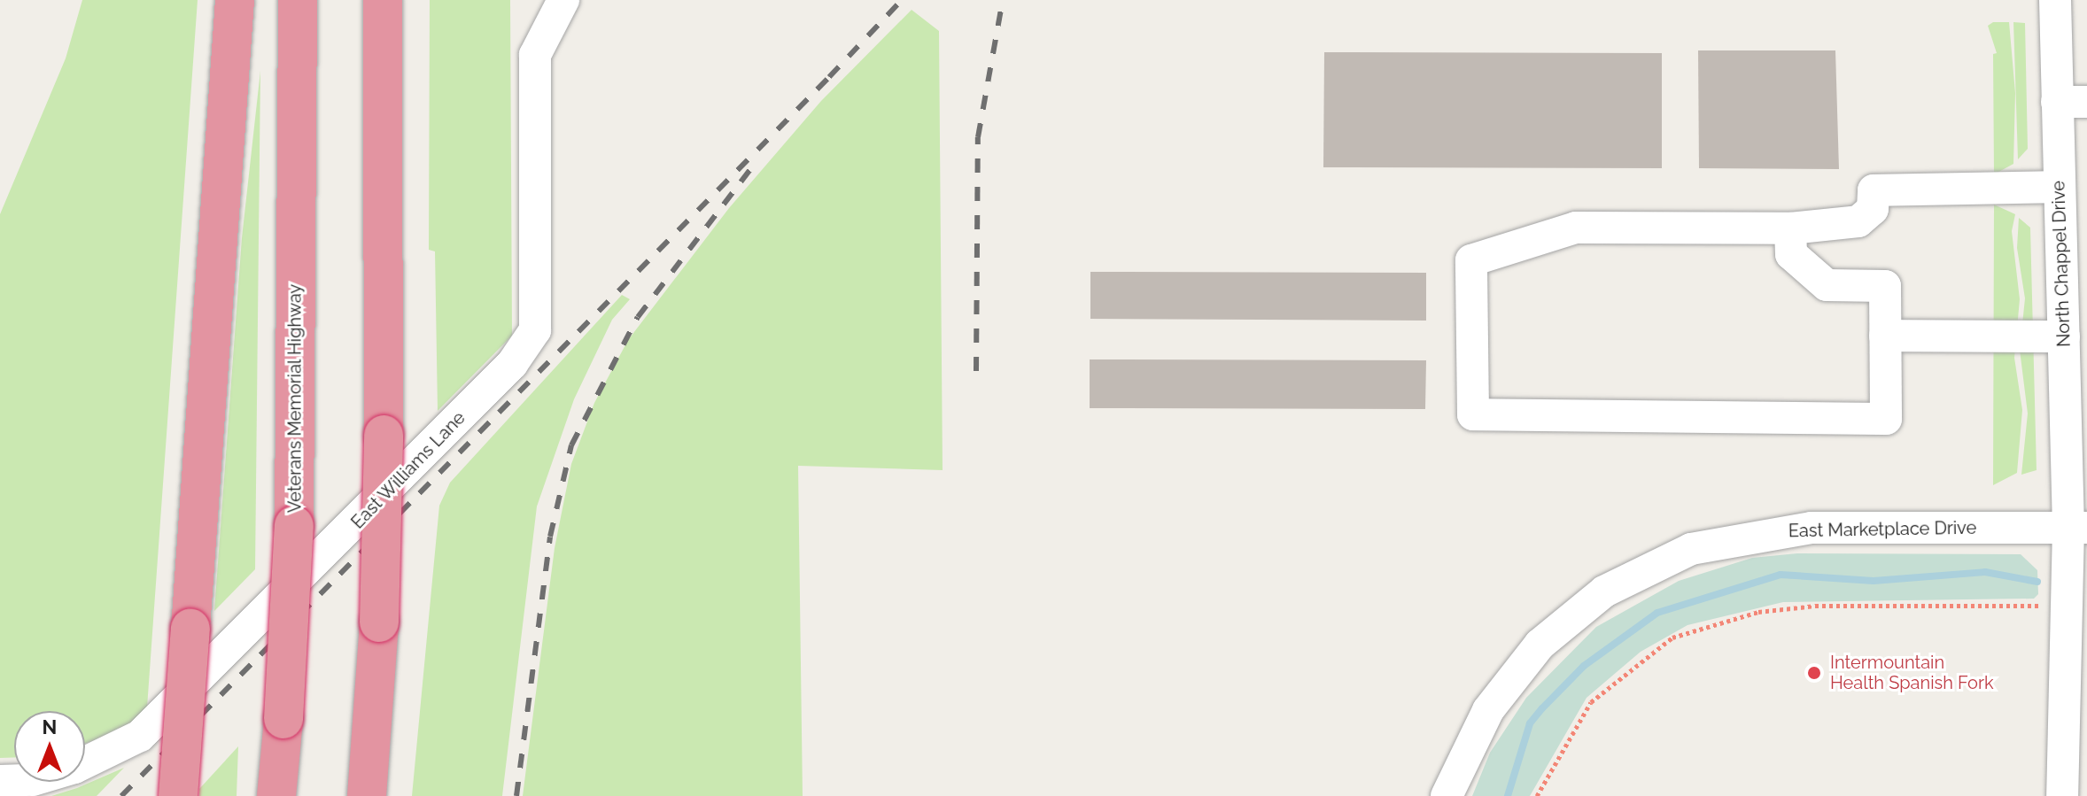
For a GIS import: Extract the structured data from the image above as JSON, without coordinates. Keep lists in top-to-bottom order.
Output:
{
  "streets": {
    "highway": ["Veterans Memorial Highway"],
    "street": ["North Chappel Drive", "East Williams Lane", "East Marketplace Drive"]
  },
  "crossings": [
    ["North Chappel Drive", "East Marketplace Drive"]
  ],
  "places": ["Intermountain Health Spanish Fork"],
  "north": "top"
}
